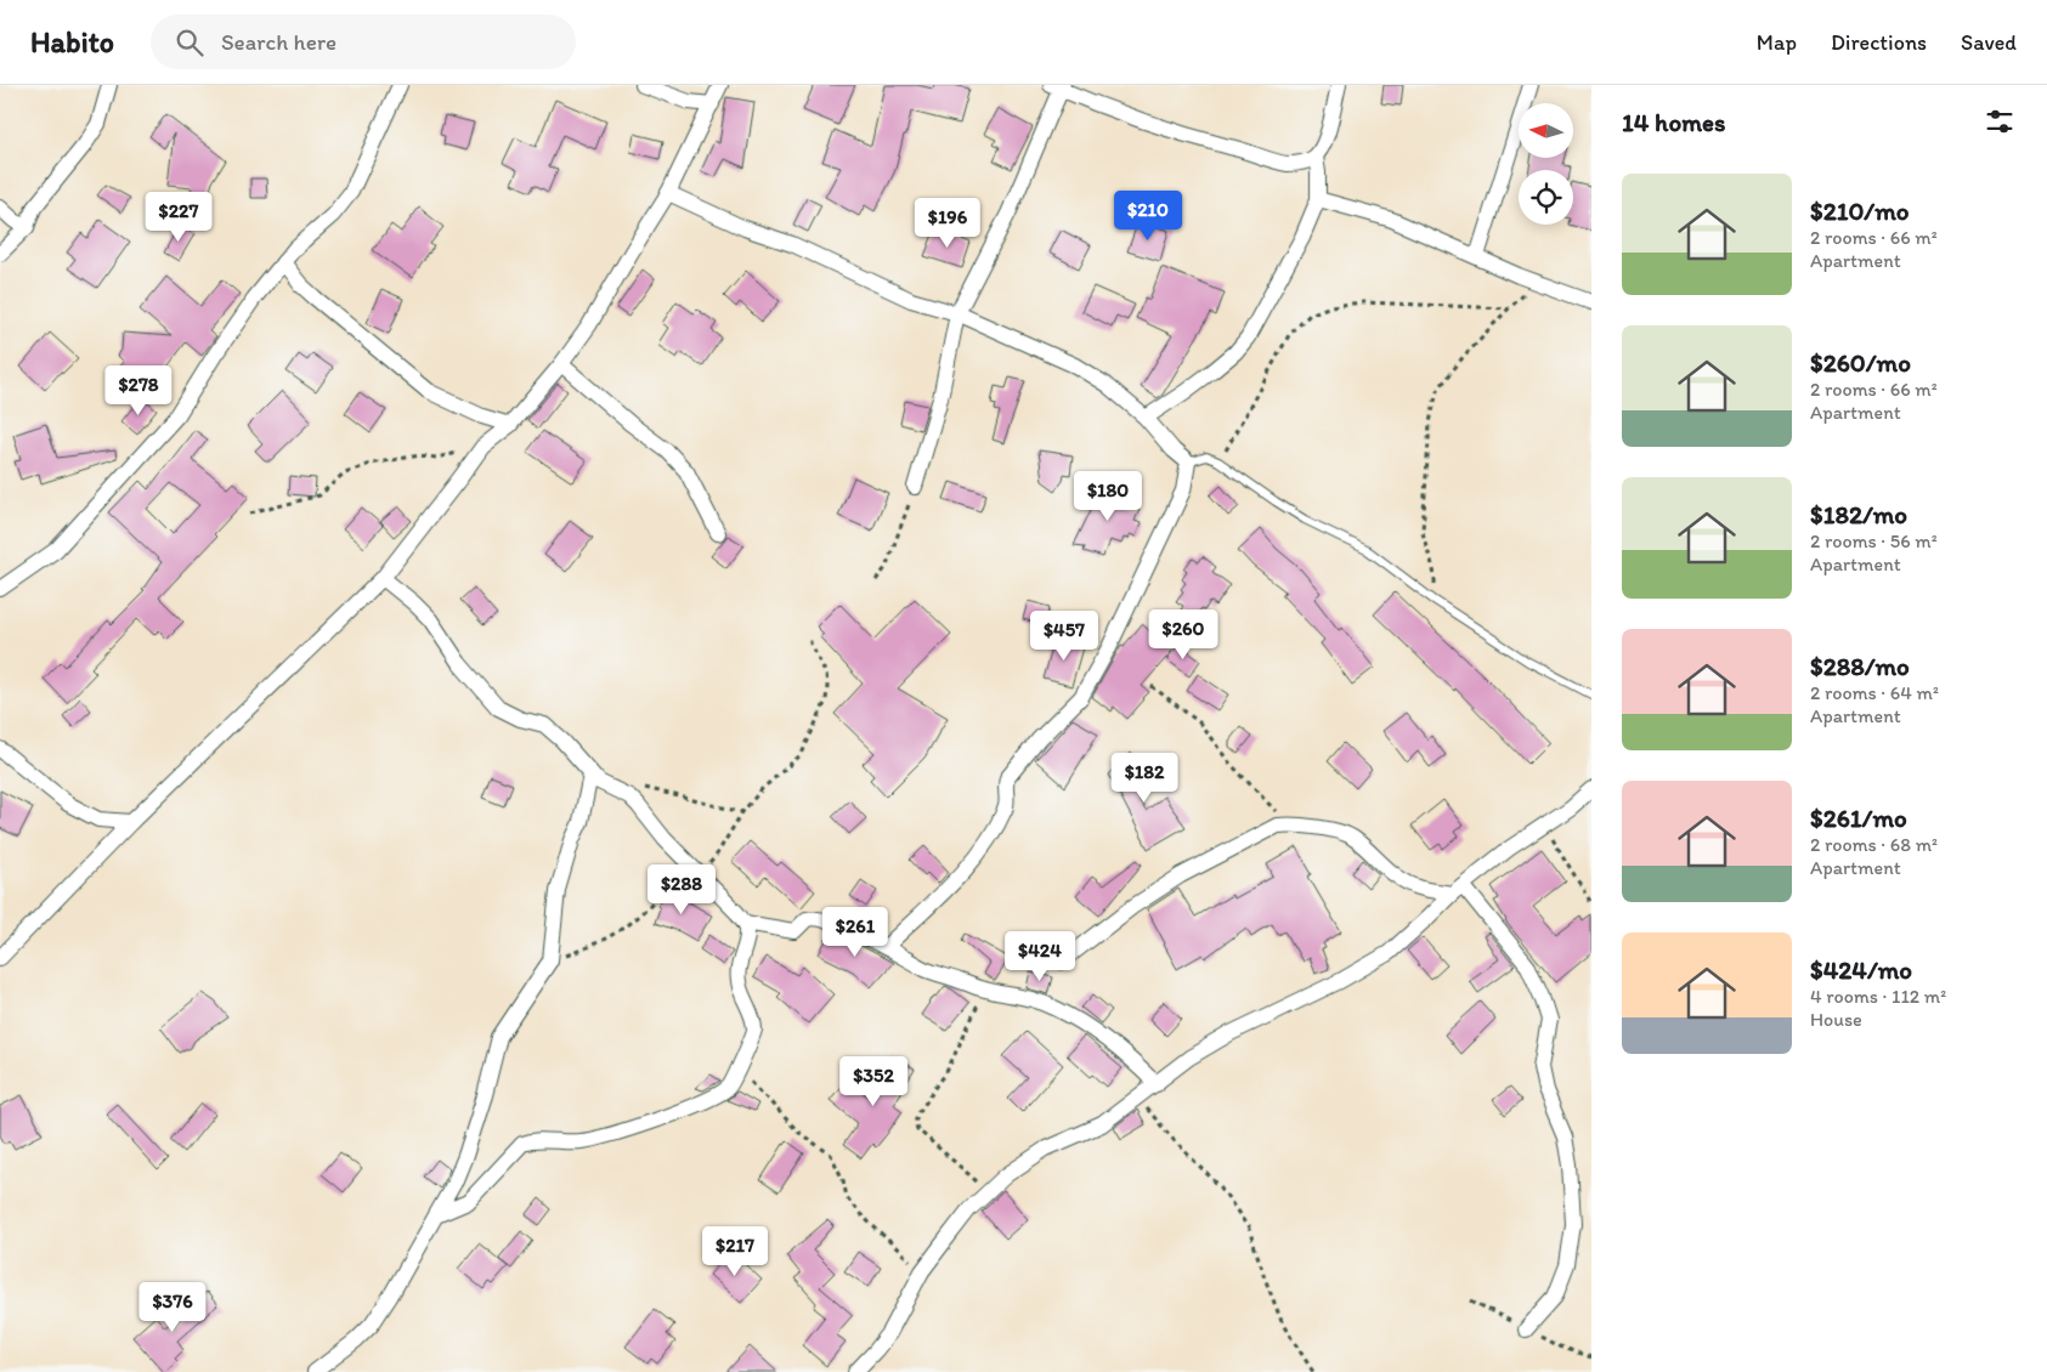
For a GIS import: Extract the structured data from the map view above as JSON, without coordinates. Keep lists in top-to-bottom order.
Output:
{
  "north": "left",
  "page": {
    "header": "Habito",
    "search": "Search here",
    "nav": ["Map", "Directions", "Saved"],
    "heading": "14 homes",
    "list": [
      {
        "name": "$210/mo",
        "note": "2 rooms · 66 m² · Apartment"
      },
      {
        "name": "$260/mo",
        "note": "2 rooms · 66 m² · Apartment"
      },
      {
        "name": "$182/mo",
        "note": "2 rooms · 56 m² · Apartment"
      },
      {
        "name": "$288/mo",
        "note": "2 rooms · 64 m² · Apartment"
      },
      {
        "name": "$261/mo",
        "note": "2 rooms · 68 m² · Apartment"
      },
      {
        "name": "$424/mo",
        "note": "4 rooms · 112 m² · House"
      }
    ],
    "price": [
      "$210",
      "$227",
      "$196",
      "$278",
      "$180",
      "$260",
      "$457",
      "$182",
      "$288",
      "$261",
      "$424",
      "$352",
      "$217",
      "$376"
    ]
  }
}
